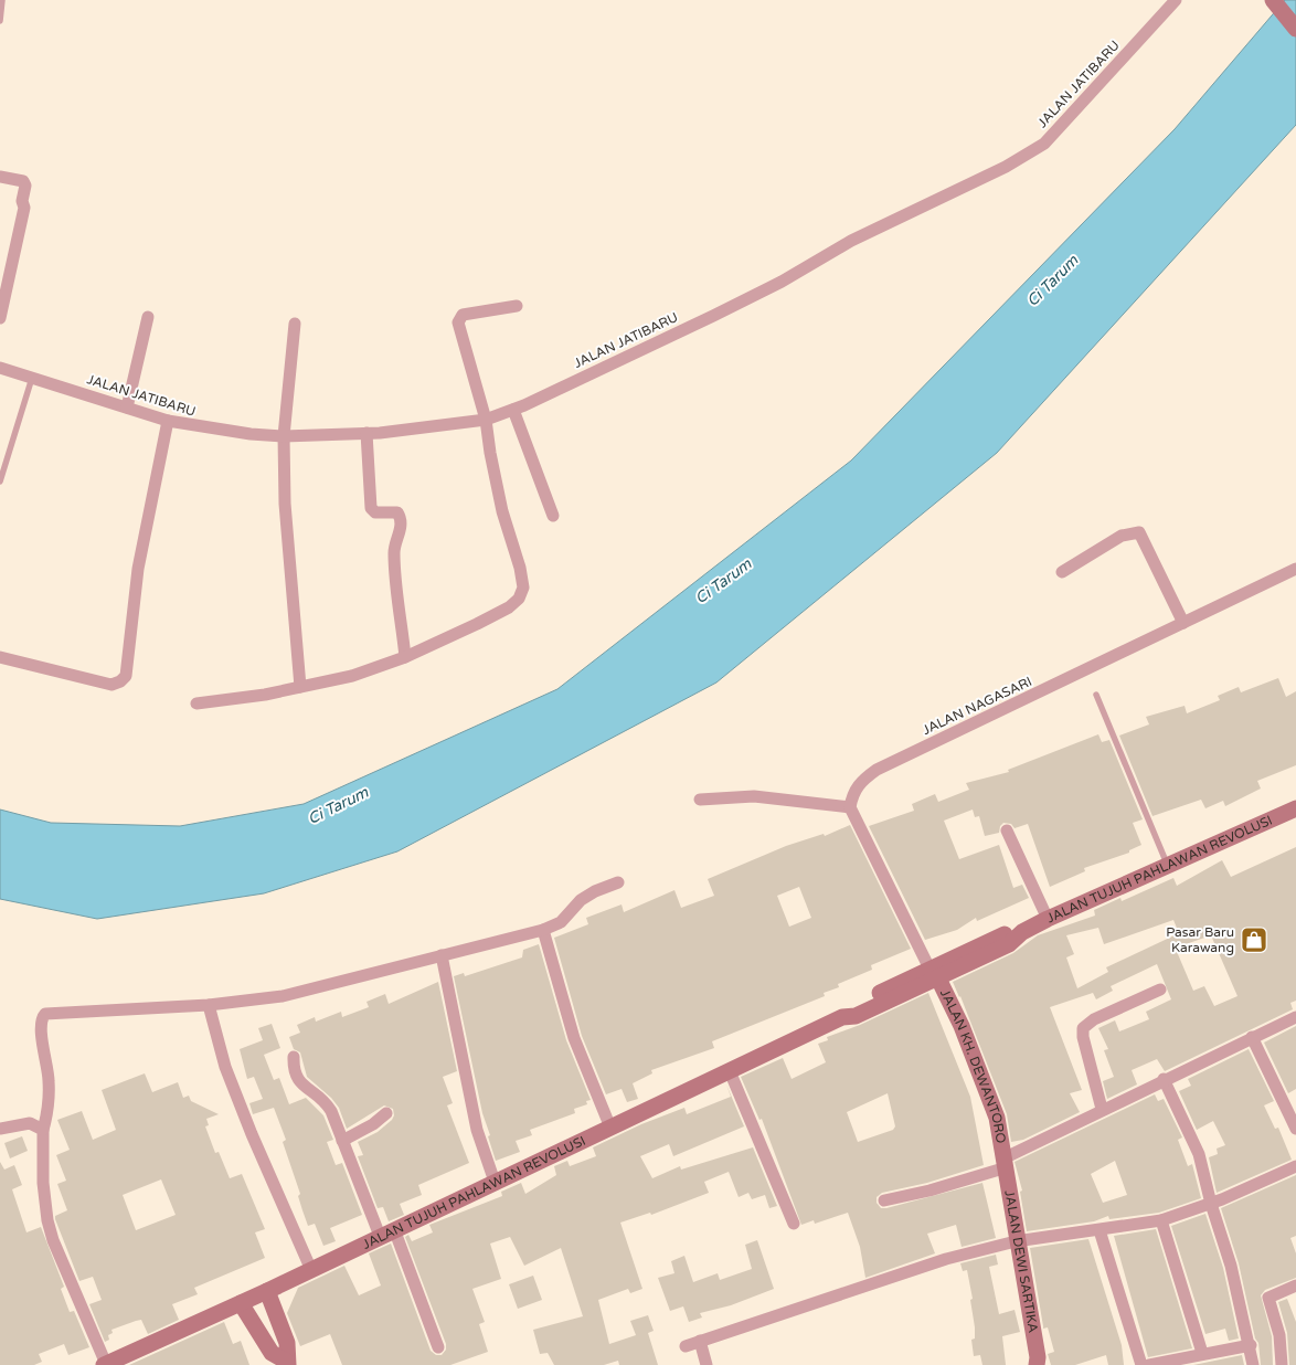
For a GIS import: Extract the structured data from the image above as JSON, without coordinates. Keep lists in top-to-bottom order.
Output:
{
  "streets": {
    "main road": ["JALAN TUJUH PAHLAWAN REVOLUSI", "JALAN KH. DEWANTORO", "JALAN DEWI SARTIKA"],
    "street": ["JALAN JATIBARU", "JALAN NAGASARI"]
  },
  "crossings": [
    ["JALAN TUJUH PAHLAWAN REVOLUSI", "JALAN KH. DEWANTORO"],
    ["JALAN KH. DEWANTORO", "JALAN DEWI SARTIKA"]
  ],
  "water": ["Ci Tarum"],
  "places": {
    "shop": ["Pasar Baru Karawang"]
  }
}
